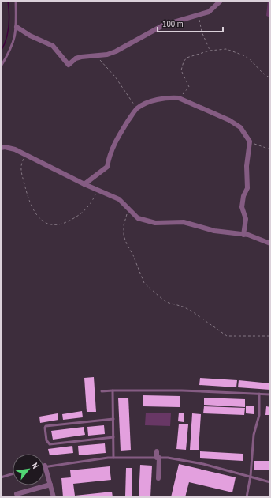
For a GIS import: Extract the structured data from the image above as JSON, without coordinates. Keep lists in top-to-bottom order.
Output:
{
  "scale_bar": "100 m",
  "north": "top right"
}
